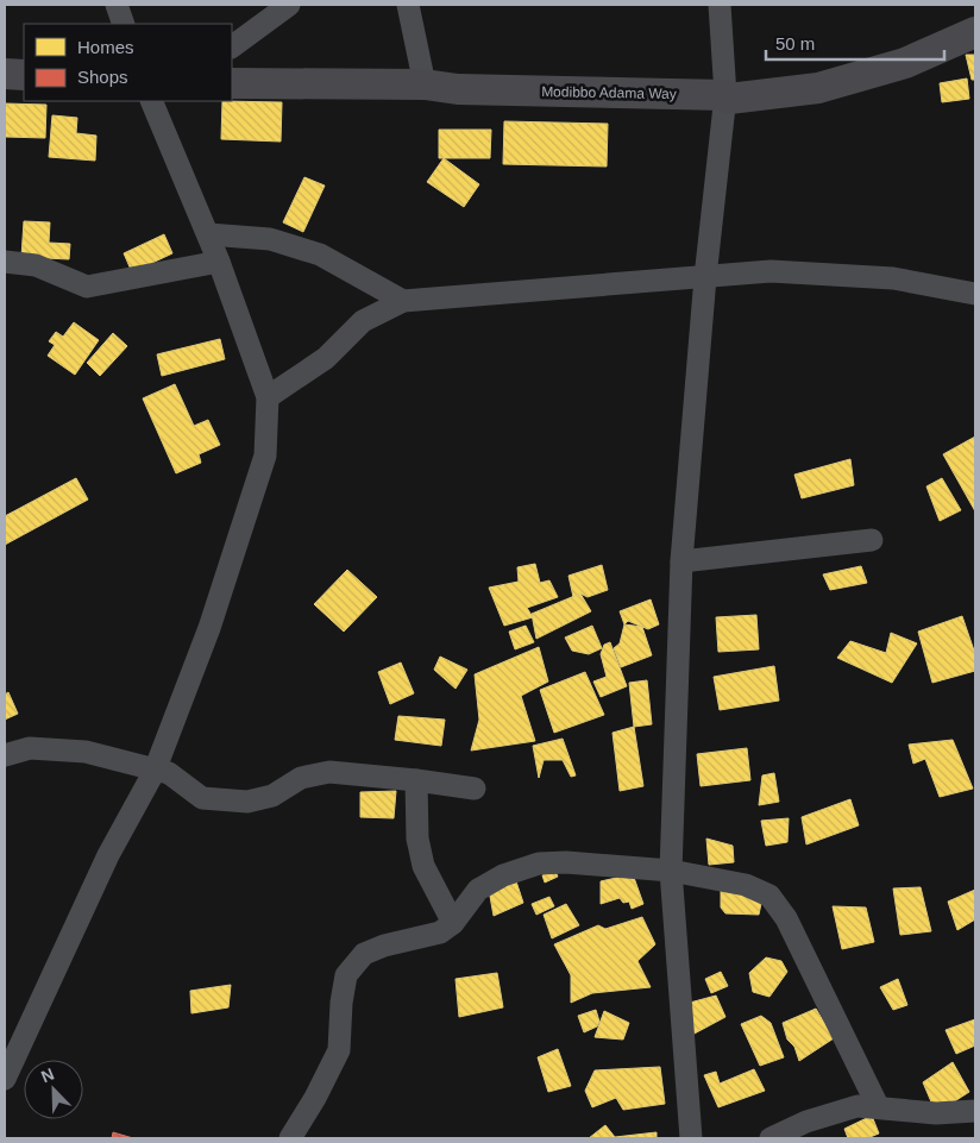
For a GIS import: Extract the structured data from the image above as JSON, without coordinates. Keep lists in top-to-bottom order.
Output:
{
  "streets": {
    "main road": ["Modibbo Adama Way"]
  },
  "legend": ["Homes", "Shops"],
  "scale_bar": "50 m",
  "north": "top left"
}
